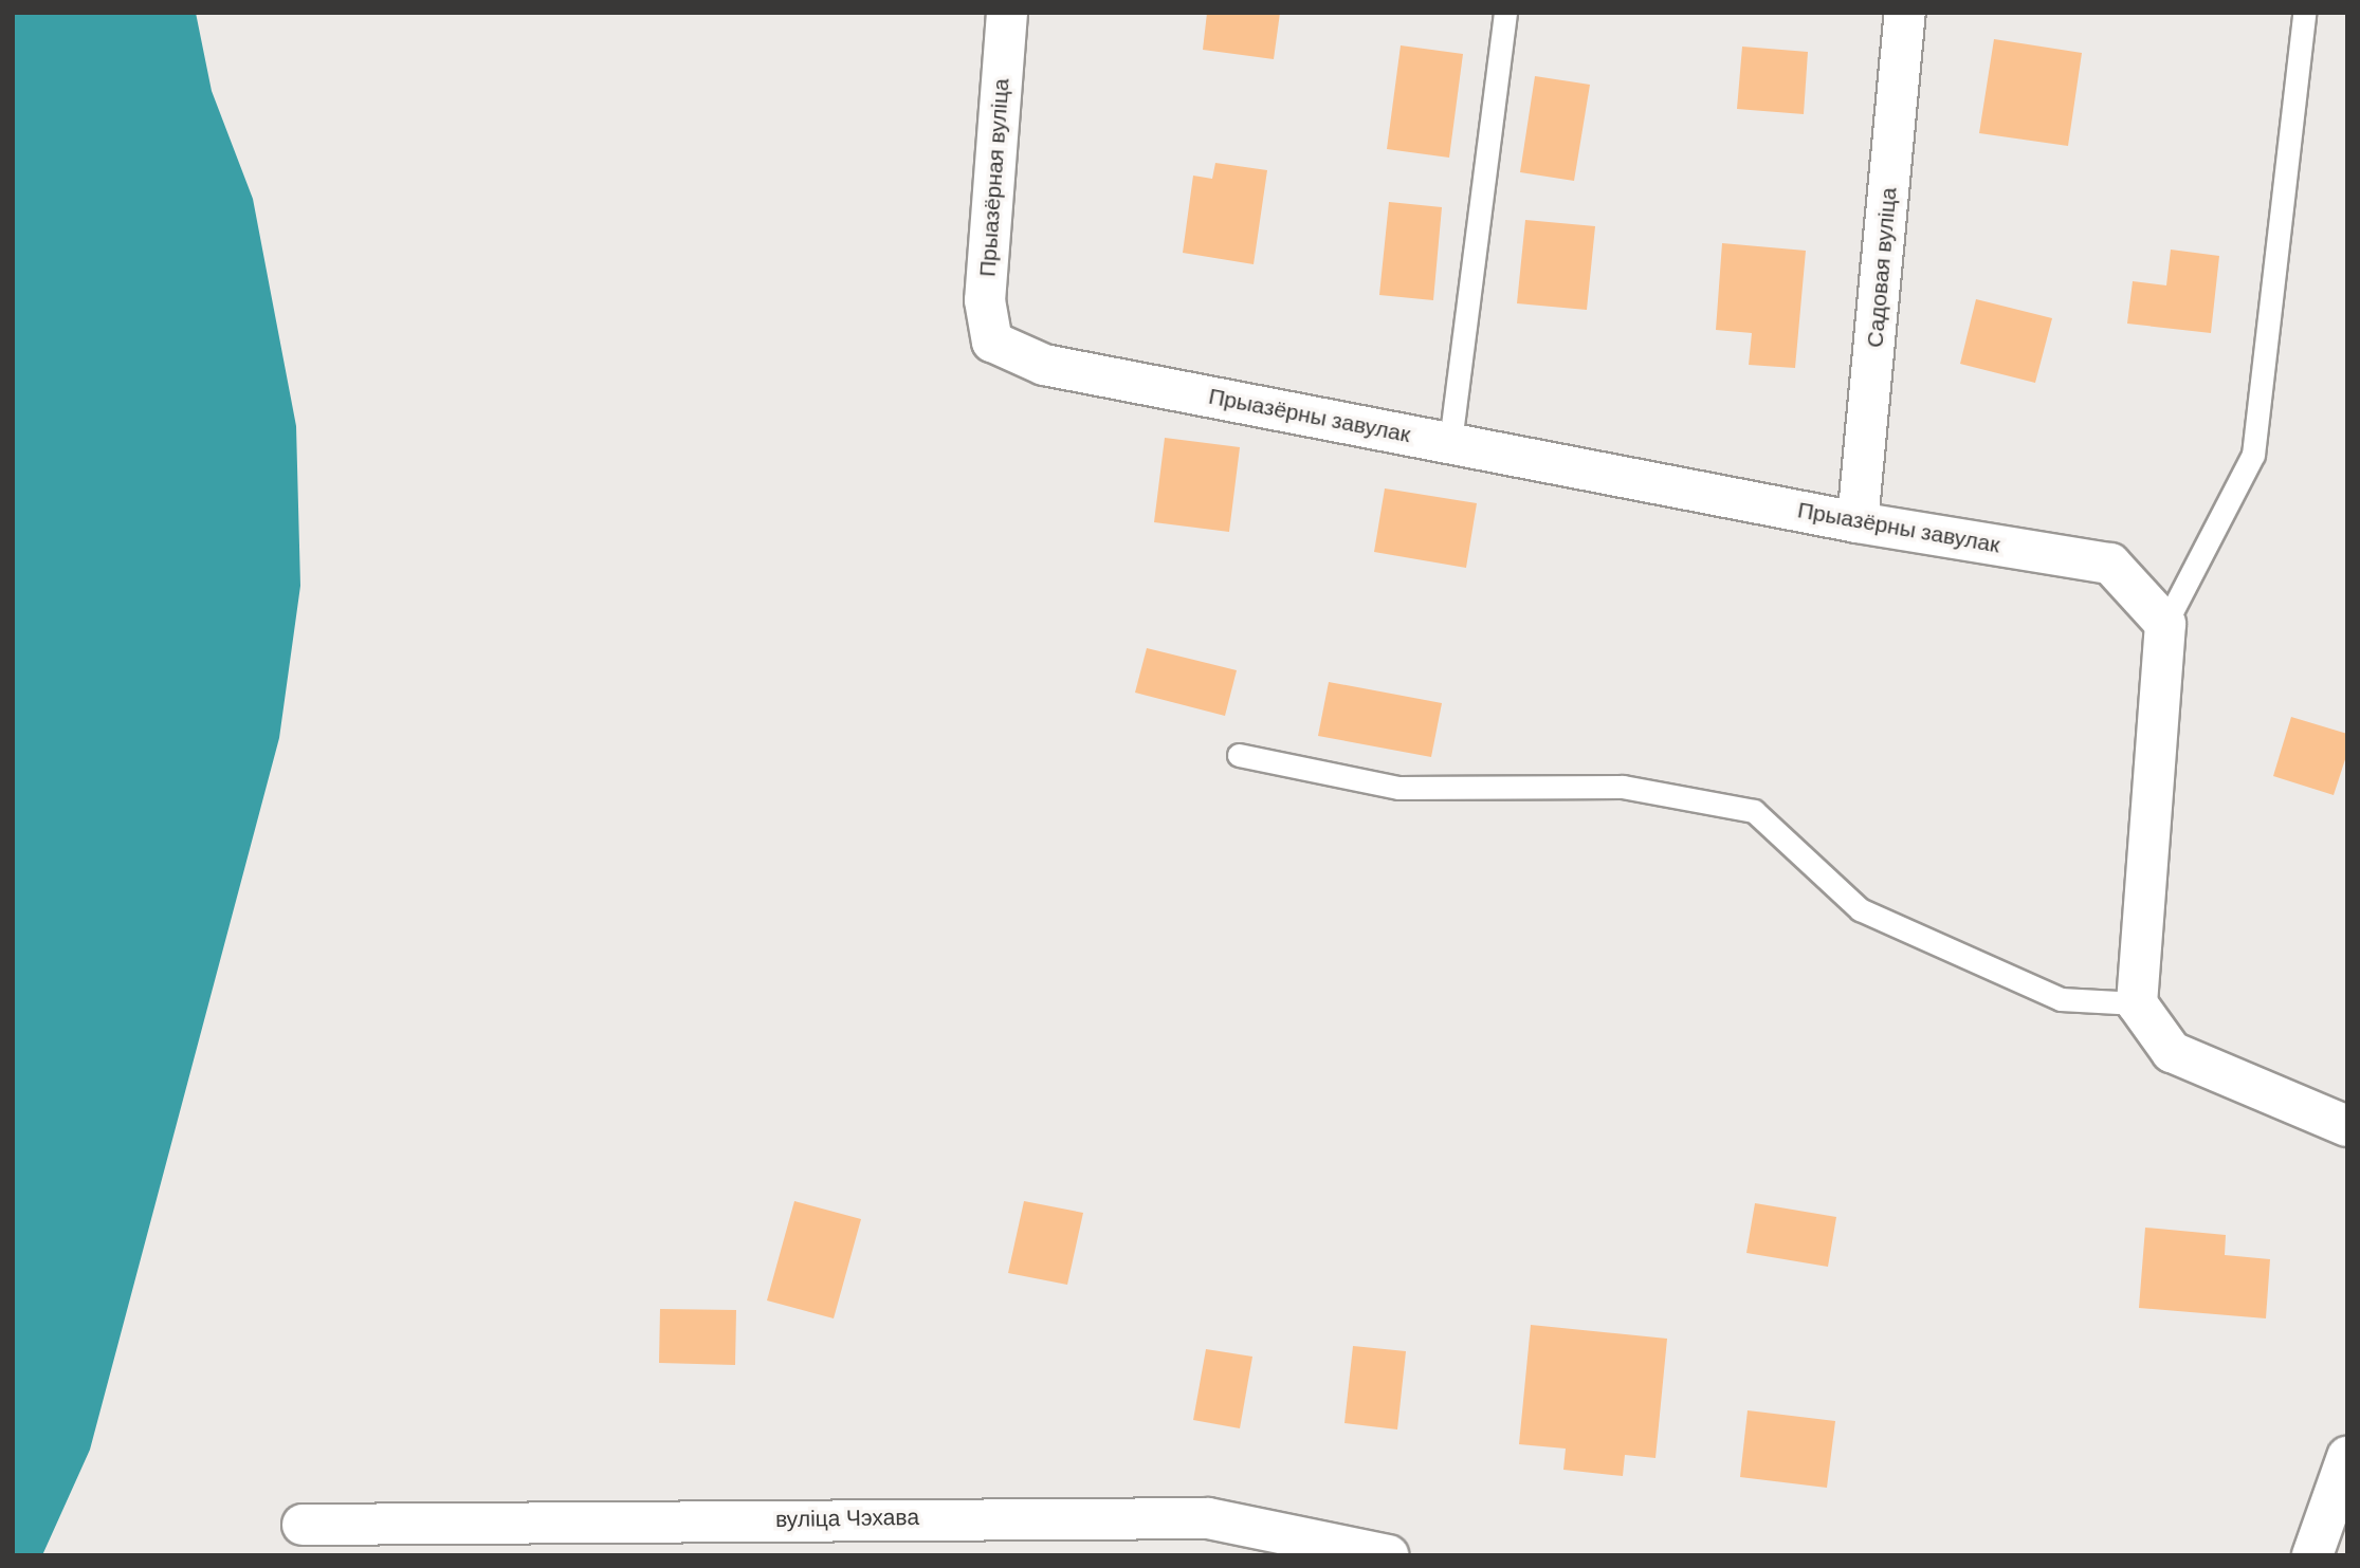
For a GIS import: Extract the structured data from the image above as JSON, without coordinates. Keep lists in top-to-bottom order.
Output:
{
  "streets": {
    "street": [
      "Прыазёрная вуліца",
      "Садовая вуліца",
      "Прыазёрны завулак",
      "вуліца Чэхава"
    ]
  },
  "crossings": [
    ["Прыазёрная вуліца", "Прыазёрны завулак"],
    ["Садовая вуліца", "Прыазёрны завулак"]
  ]
}
